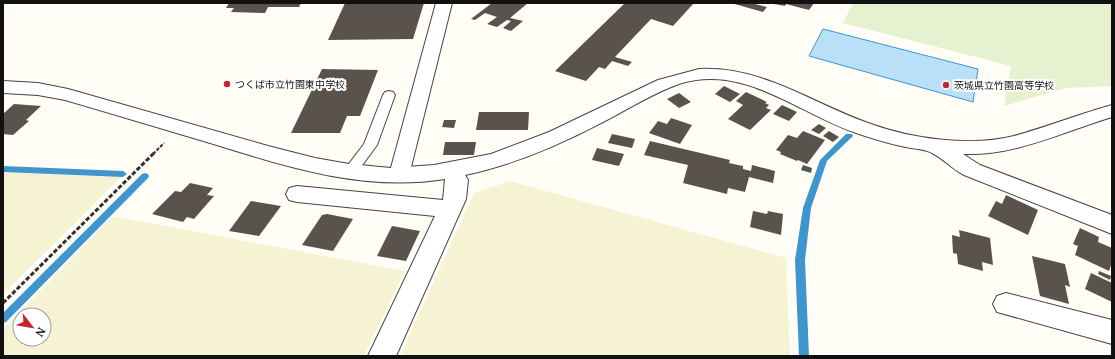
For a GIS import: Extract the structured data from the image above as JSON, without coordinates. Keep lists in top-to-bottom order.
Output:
{
  "places": ["つくば市立竹園東中学校", "茨城県立竹園高等学校"],
  "north": "bottom right"
}
